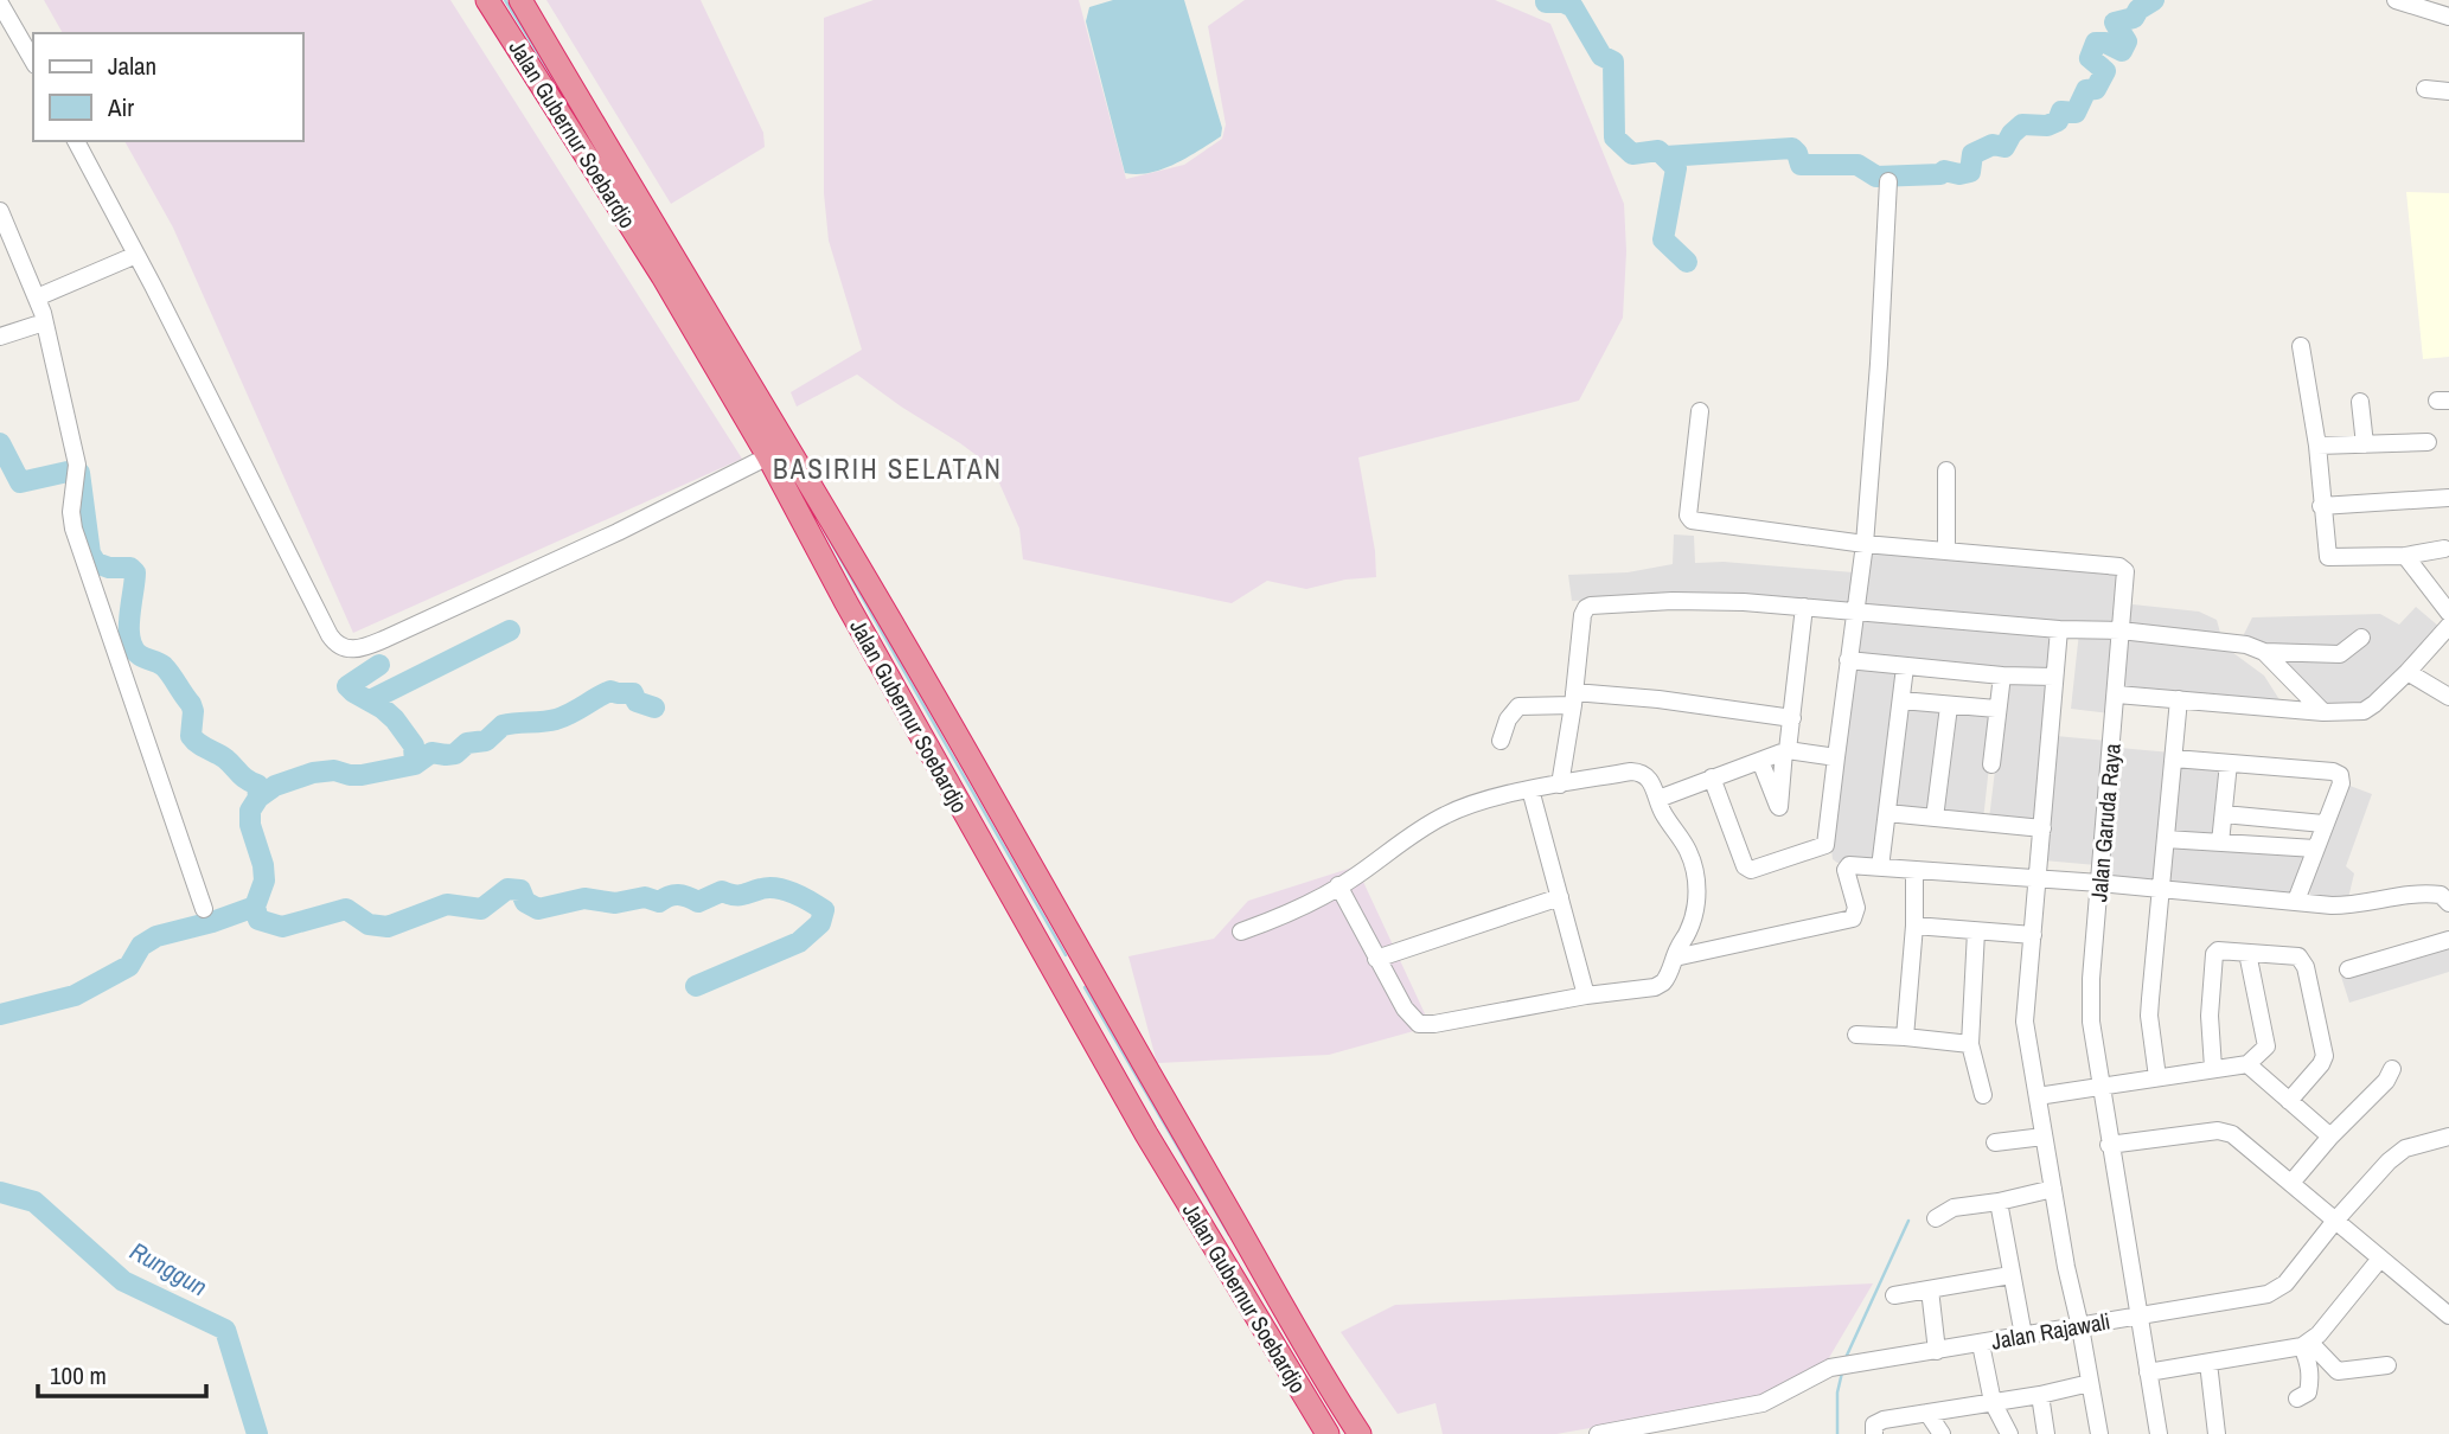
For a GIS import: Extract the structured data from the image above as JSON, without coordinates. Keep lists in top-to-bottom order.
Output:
{
  "streets": {
    "highway": ["Jalan Gubernur Soebardjo"],
    "street": ["Jalan Garuda Raya", "Jalan Rajawali"]
  },
  "crossings": [
    ["Jalan Garuda Raya", "Jalan Rajawali"]
  ],
  "districts": ["BASIRIH SELATAN"],
  "water": ["Runggun"],
  "legend": ["Jalan", "Air"],
  "scale_bar": "100 m"
}
